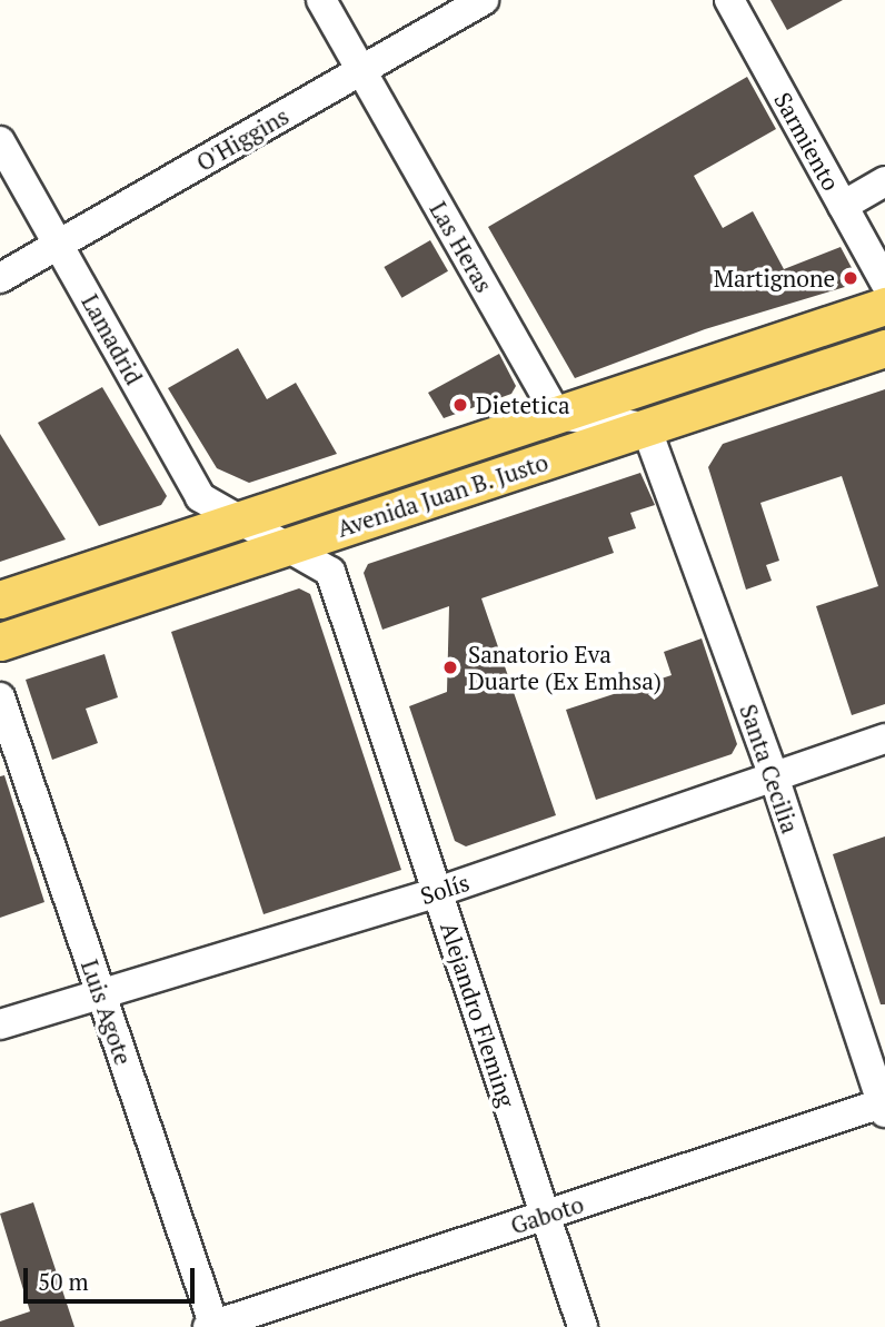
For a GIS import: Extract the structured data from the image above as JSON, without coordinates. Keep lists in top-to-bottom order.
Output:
{
  "streets": {
    "main road": ["Avenida Juan B. Justo"],
    "street": [
      "O'Higgins",
      "Sarmiento",
      "Las Heras",
      "Lamadrid",
      "Santa Cecilia",
      "Solís",
      "Luis Agote",
      "Alejandro Fleming",
      "Gaboto"
    ]
  },
  "crossings": [
    ["O'Higgins", "Las Heras"],
    ["O'Higgins", "Lamadrid"],
    ["Las Heras", "Avenida Juan B. Justo"],
    ["Lamadrid", "Avenida Juan B. Justo"],
    ["Lamadrid", "Alejandro Fleming"],
    ["Avenida Juan B. Justo", "Santa Cecilia"],
    ["Avenida Juan B. Justo", "Alejandro Fleming"],
    ["Santa Cecilia", "Solís"],
    ["Santa Cecilia", "Gaboto"],
    ["Solís", "Luis Agote"],
    ["Solís", "Alejandro Fleming"],
    ["Luis Agote", "Gaboto"],
    ["Alejandro Fleming", "Gaboto"]
  ],
  "places": ["Martignone", "Dietetica", "Sanatorio Eva Duarte (Ex Emhsa)"],
  "scale_bar": "50 m"
}
